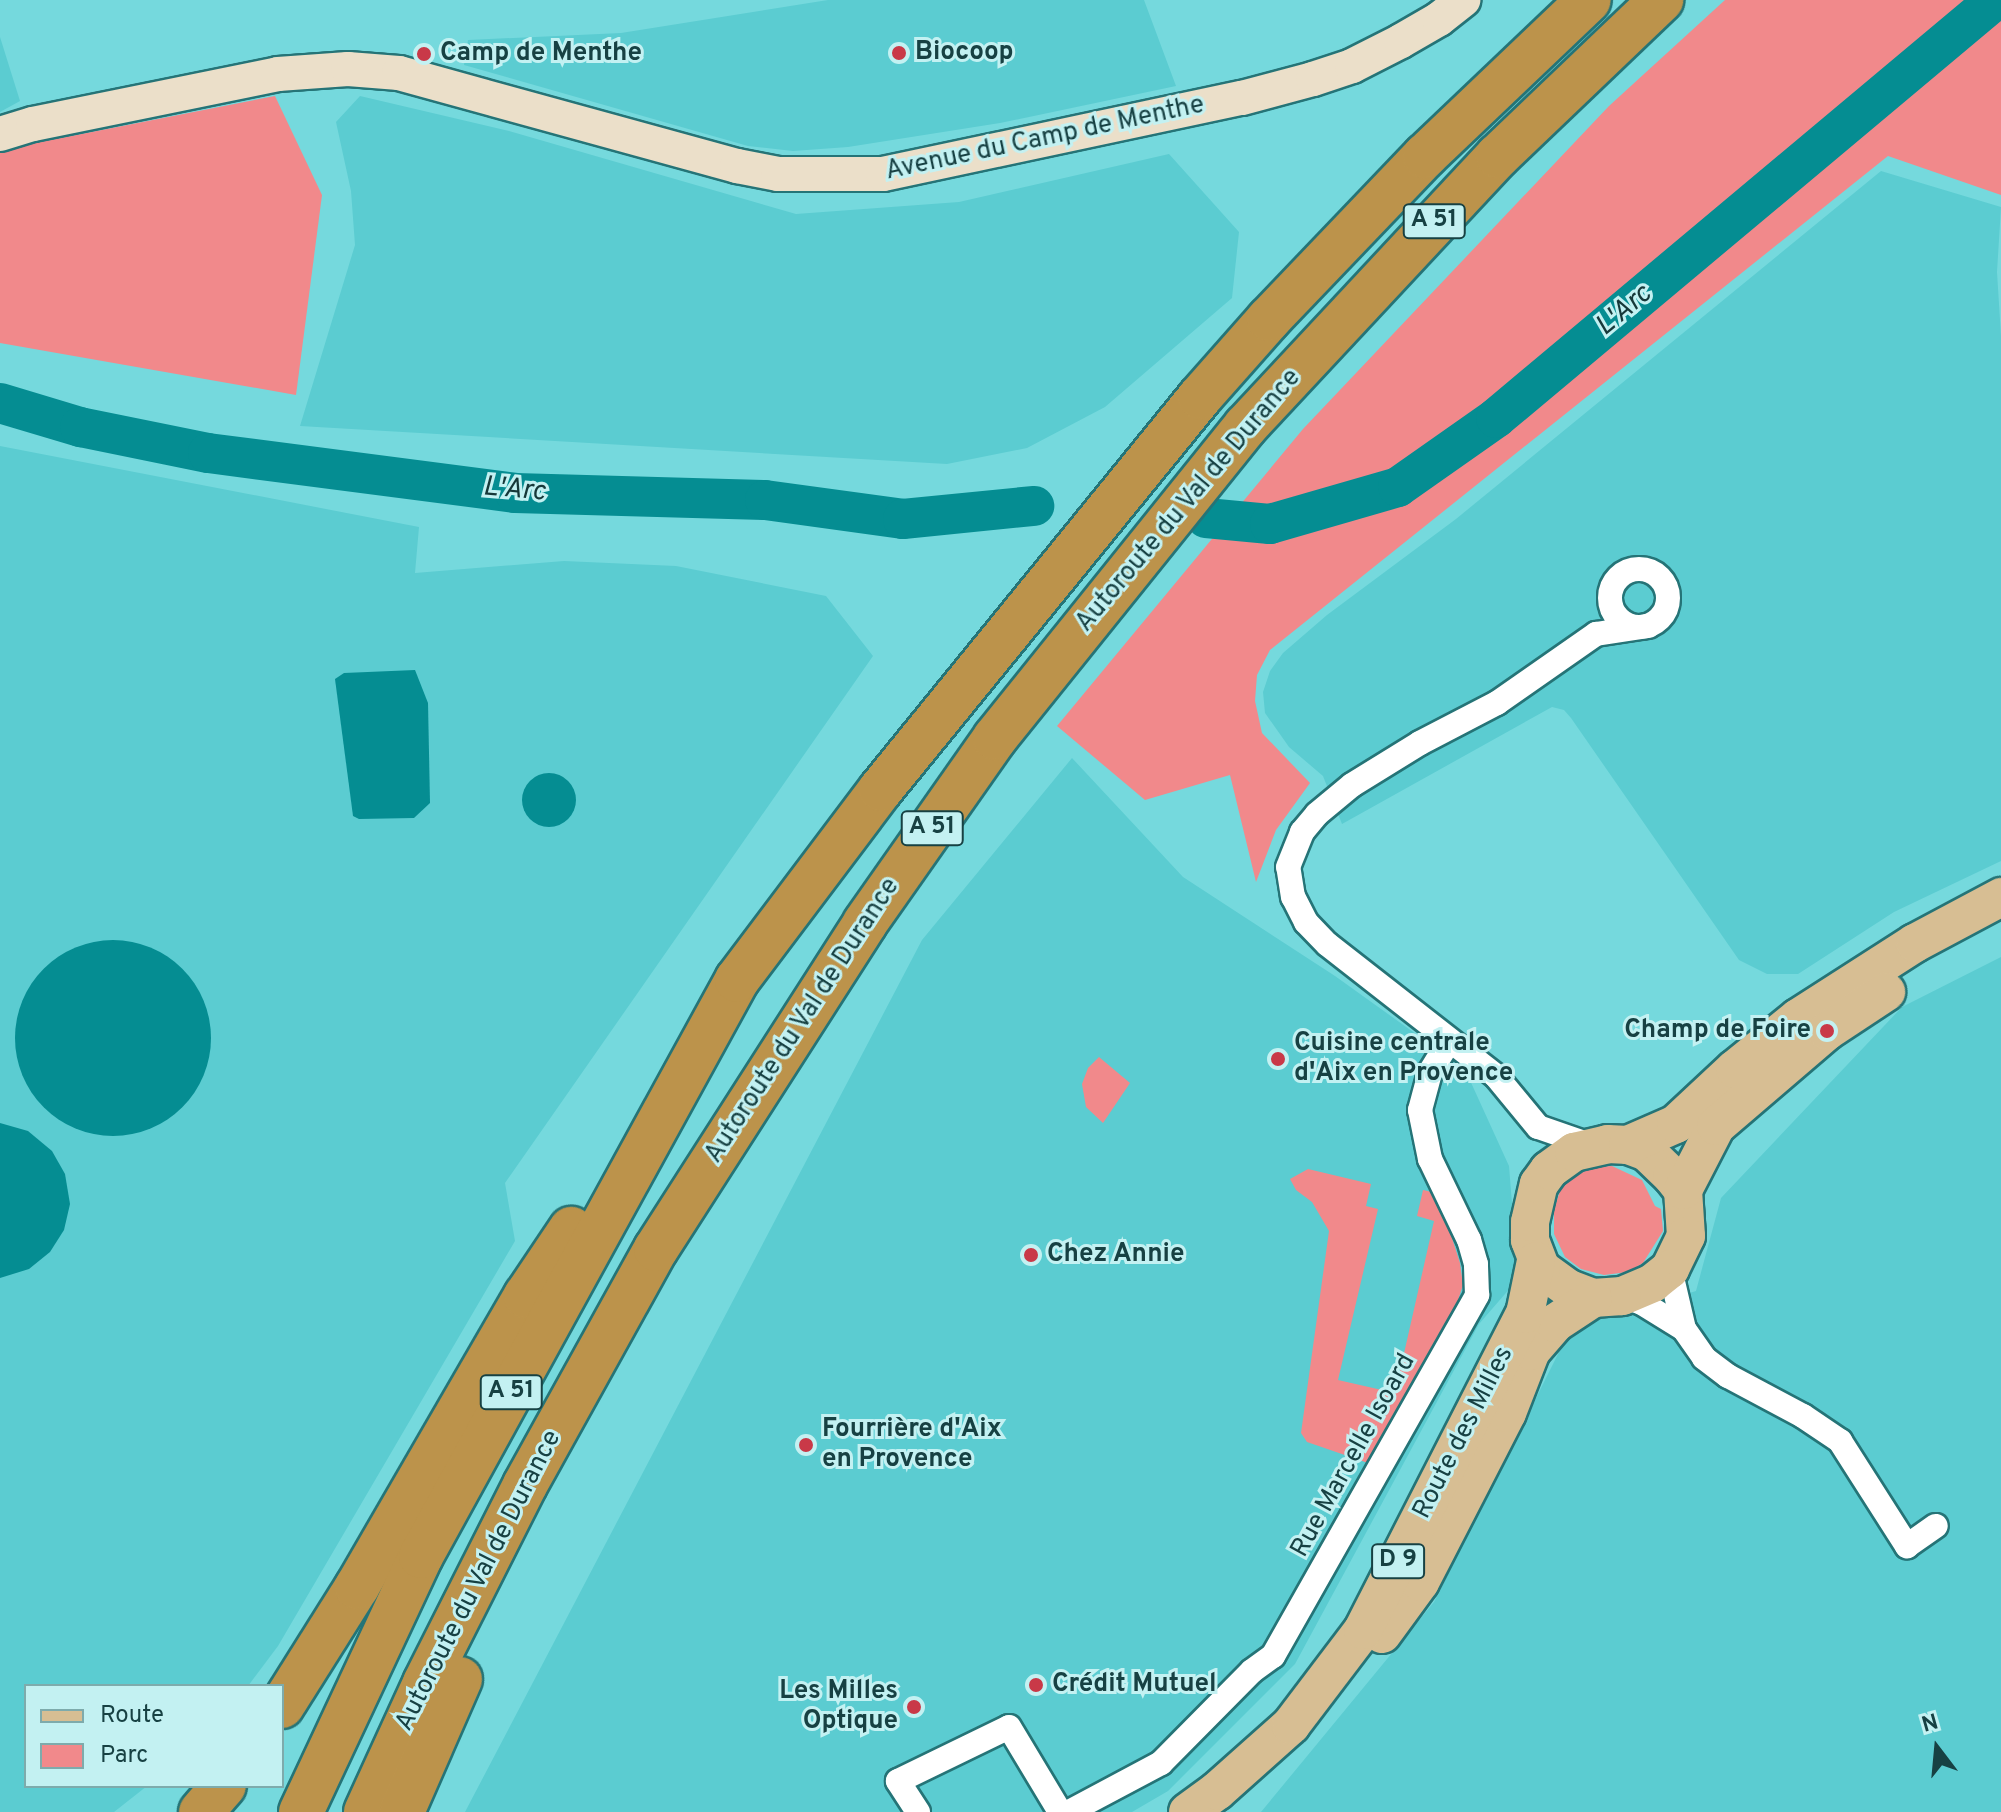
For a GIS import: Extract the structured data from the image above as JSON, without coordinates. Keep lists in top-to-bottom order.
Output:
{
  "streets": {
    "highway": ["A 51", "Autoroute du Val de Durance"],
    "main road": ["Avenue du Camp de Menthe", "Route des Milles", "D 9"],
    "street": ["Rue Marcelle Isoard"]
  },
  "water": ["L'Arc"],
  "places": [
    "Biocoop",
    "Camp de Menthe",
    "Champ de Foire",
    "Cuisine centrale d'Aix en Provence",
    "Chez Annie",
    "Fourrière d'Aix en Provence",
    "Crédit Mutuel",
    "Les Milles Optique"
  ],
  "legend": ["Route", "Parc"],
  "north": "top"
}
